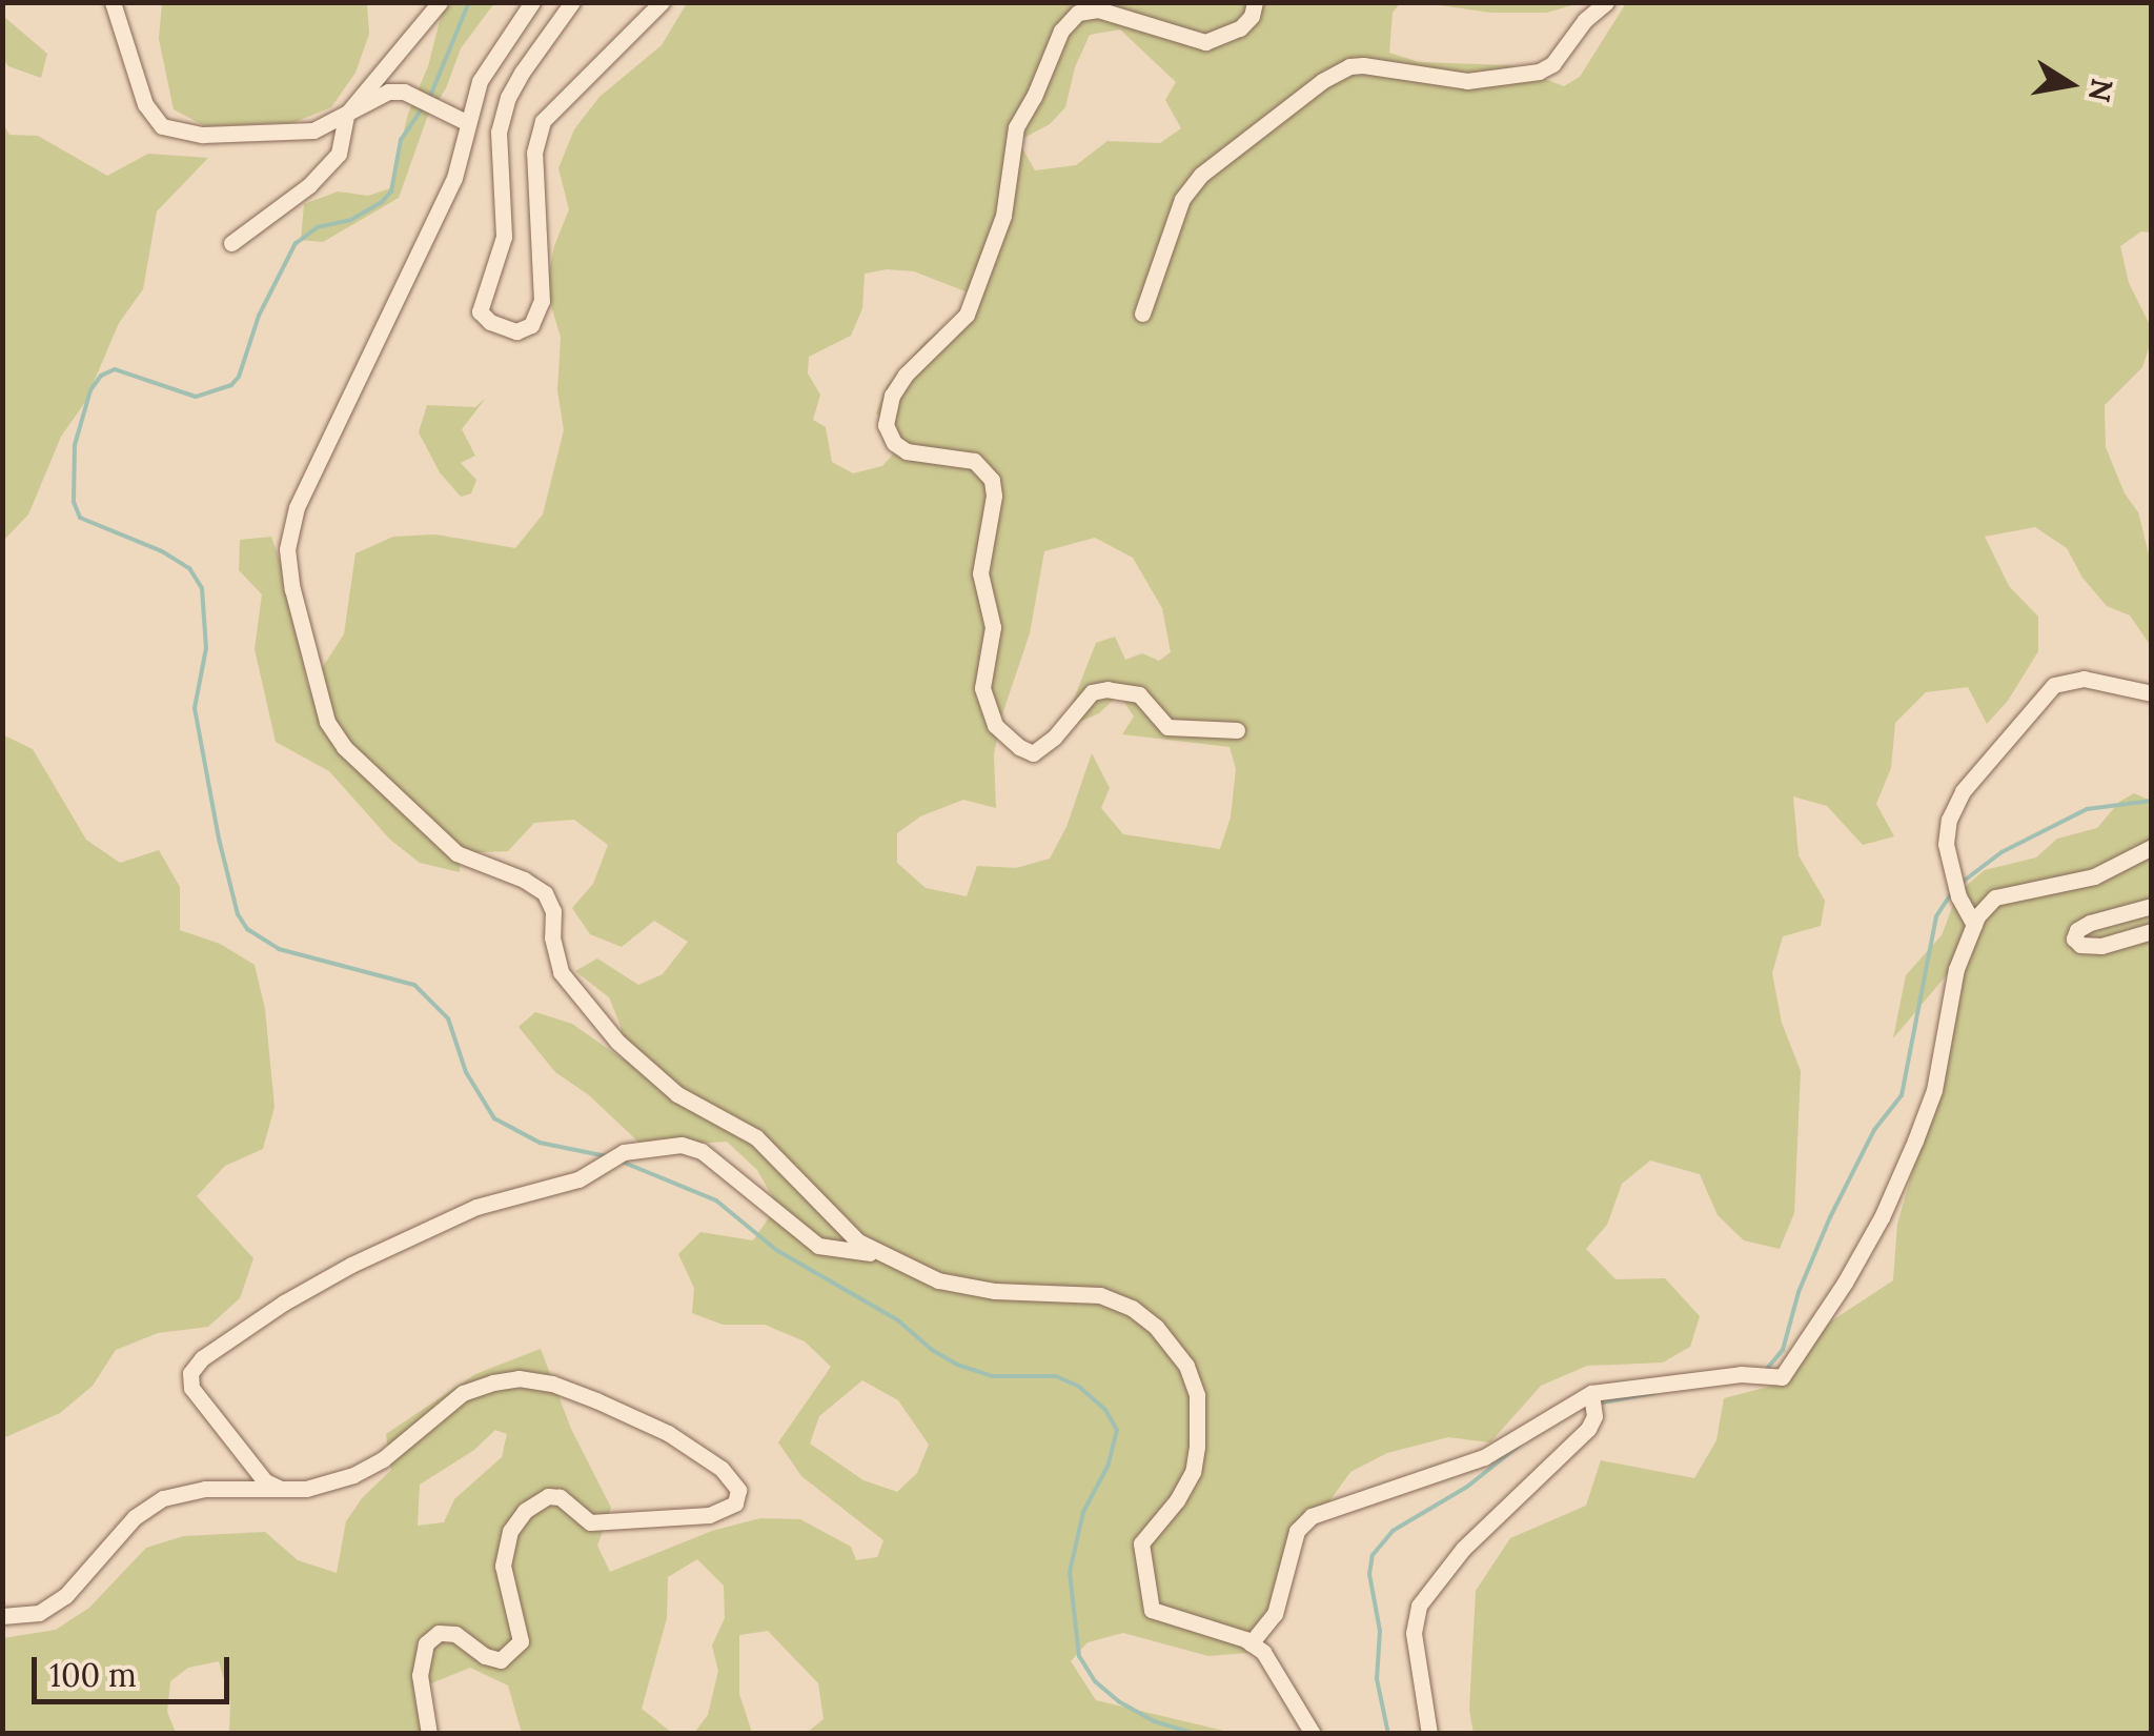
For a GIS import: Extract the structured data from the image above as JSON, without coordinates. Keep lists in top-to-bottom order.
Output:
{
  "scale_bar": "100 m",
  "north": "right"
}
